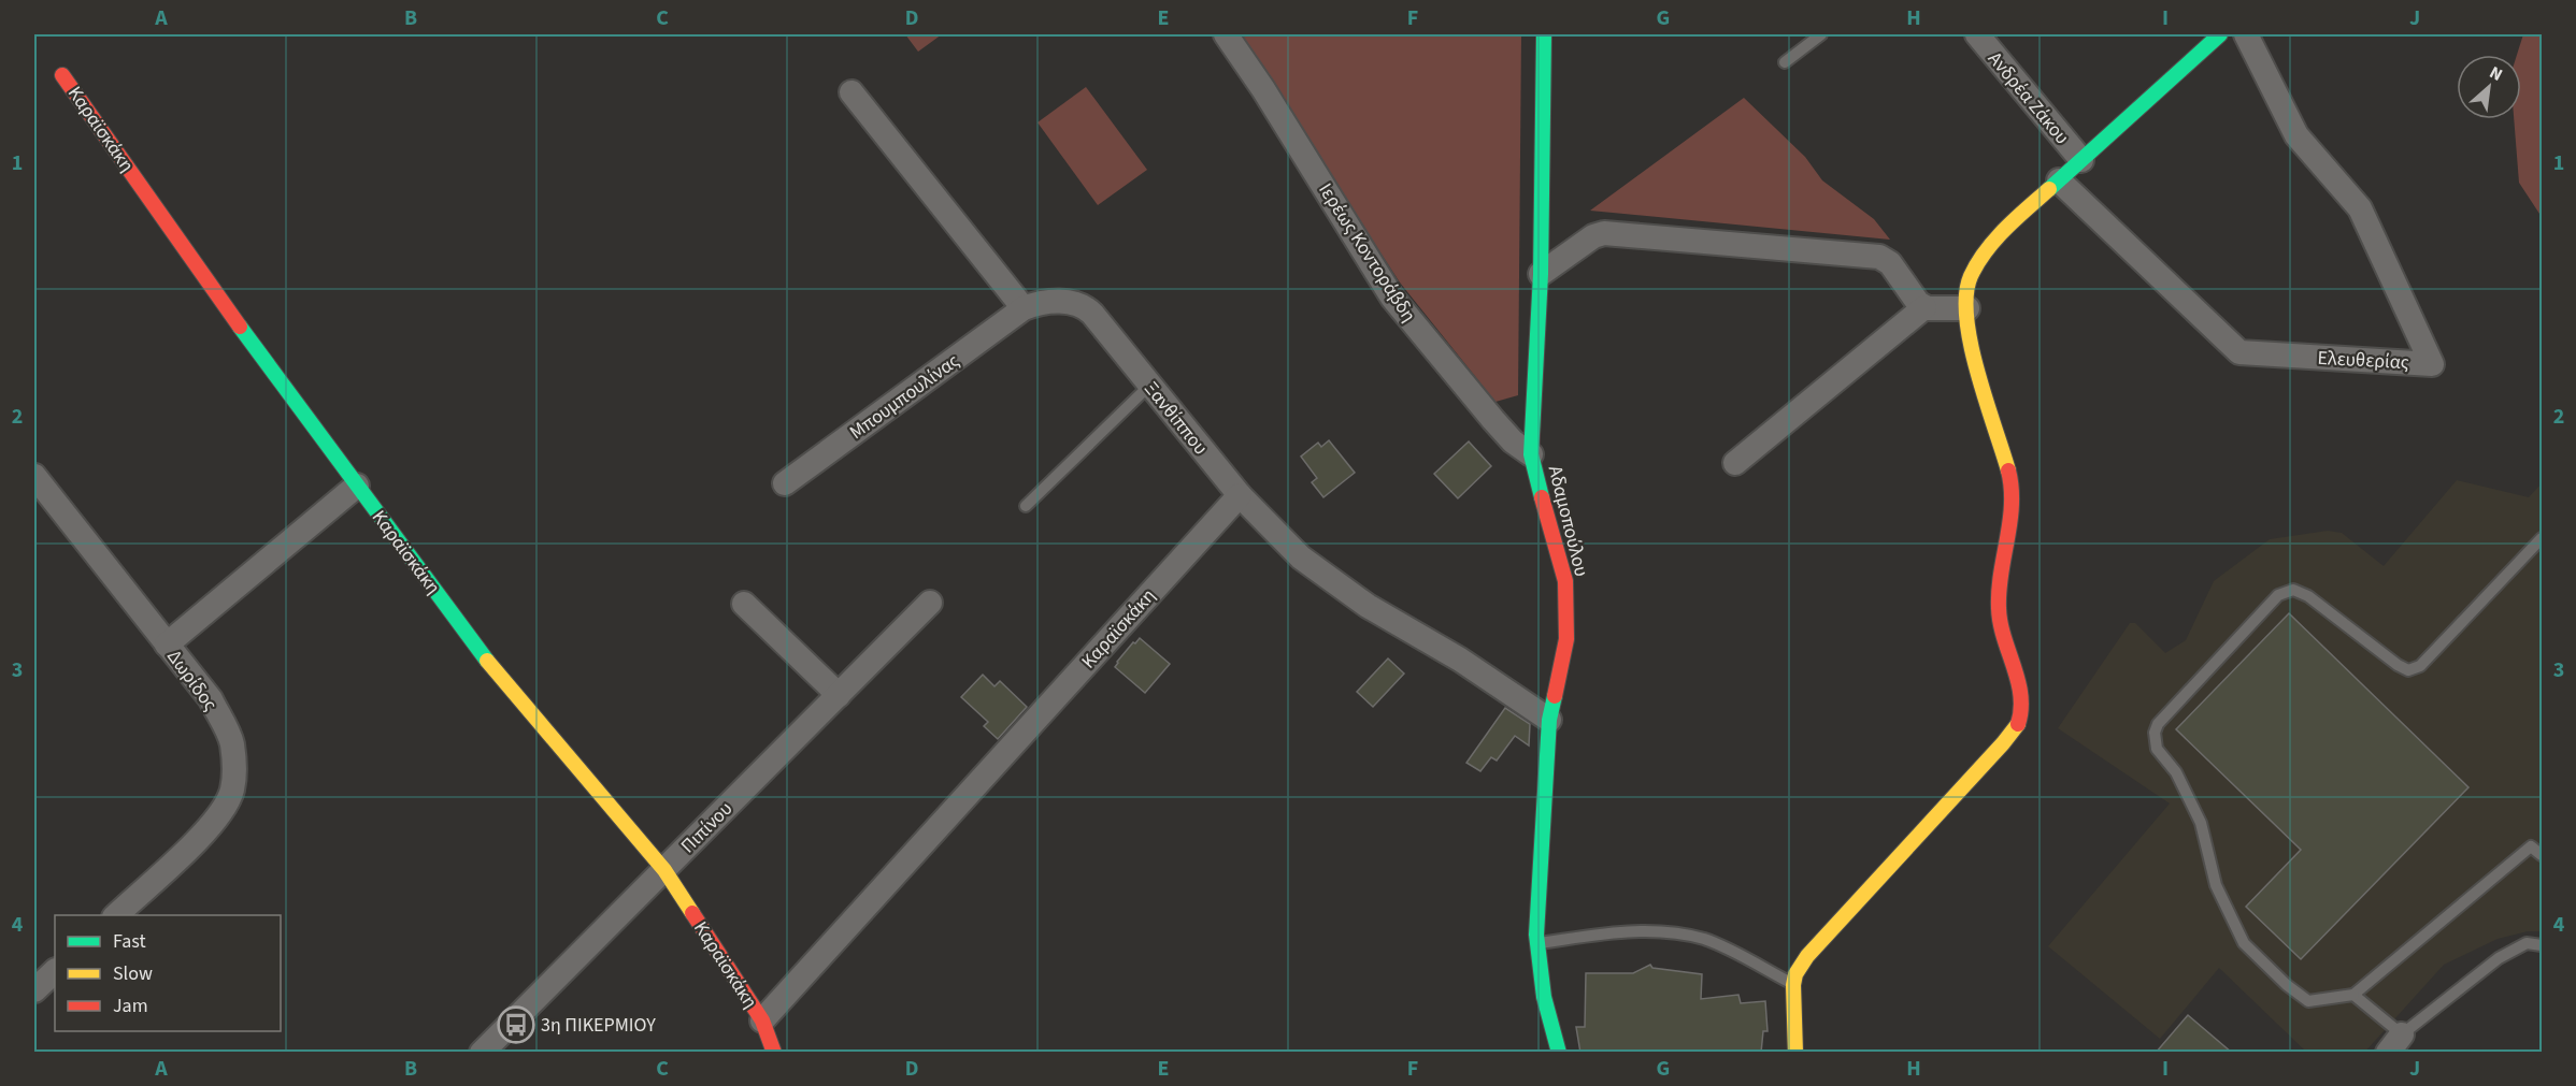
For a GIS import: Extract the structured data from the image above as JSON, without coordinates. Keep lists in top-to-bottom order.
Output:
{
  "streets": {
    "street": [
      "Ανδρέα Ζάκου",
      "Καραϊσκάκη",
      "Ιερέως Κοντοράβδη",
      "Ελευθερίας",
      "Μπουμπουλίνας",
      "Ξανθίππου",
      "Αδαμοπούλου",
      "Δωρίδος",
      "Πιπίνου"
    ]
  },
  "crossings": [
    ["Καραϊσκάκη", "Ξανθίππου"],
    ["Καραϊσκάκη", "Πιπίνου"],
    ["Ιερέως Κοντοράβδη", "Αδαμοπούλου"],
    ["Μπουμπουλίνας", "Ξανθίππου"],
    ["Ξανθίππου", "Αδαμοπούλου"]
  ],
  "places": {
    "bus stop": ["3η ΠΙΚΕΡΜΙΟΥ"]
  },
  "legend": ["Fast", "Slow", "Jam"],
  "north": "top right",
  "grid": {
    "columns": [
      "A",
      "B",
      "C",
      "D",
      "E",
      "F",
      "G",
      "H",
      "I",
      "J"
    ],
    "rows": [
      "1",
      "2",
      "3",
      "4"
    ]
  }
}
